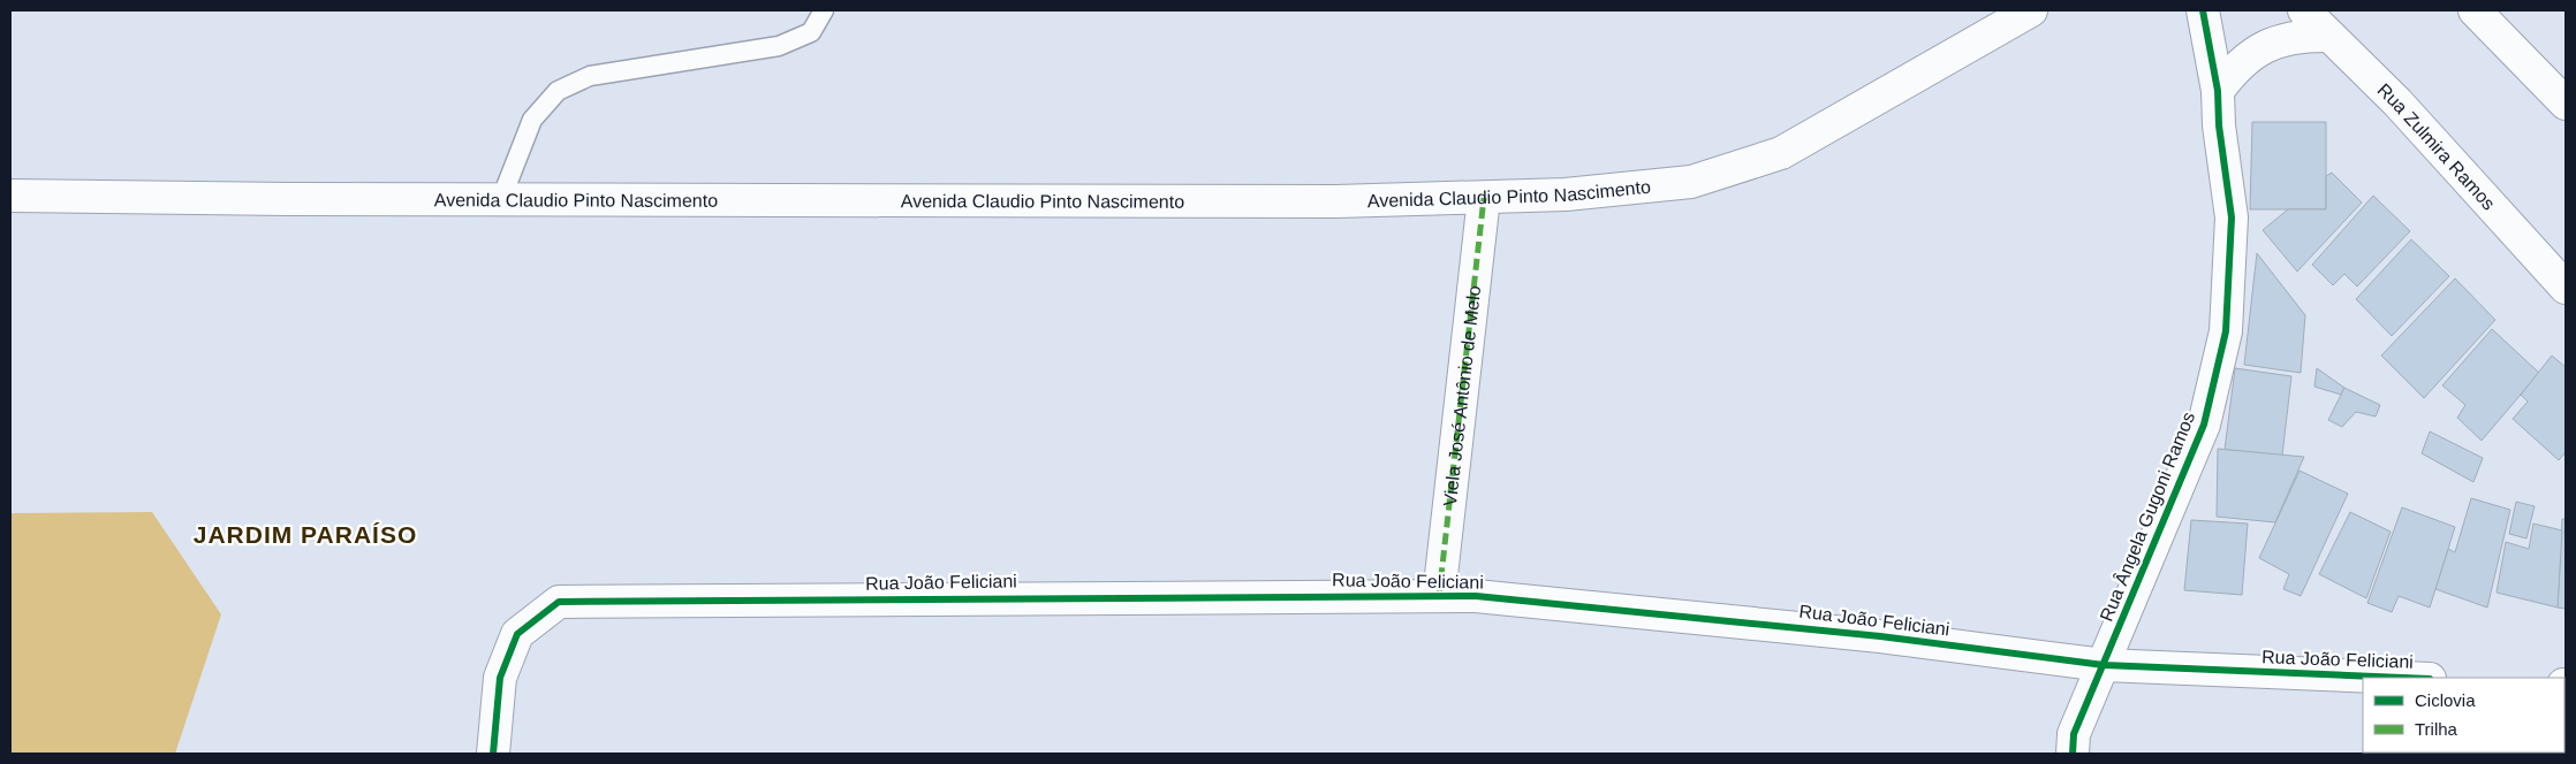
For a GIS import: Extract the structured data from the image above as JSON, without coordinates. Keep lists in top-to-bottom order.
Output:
{
  "streets": {
    "street": [
      "Rua Zulmira Ramos",
      "Avenida Claudio Pinto Nascimento",
      "Viela José Antônio de Melo",
      "Rua Ângela Gugoni Ramos",
      "Rua João Feliciani"
    ]
  },
  "crossings": [
    ["Avenida Claudio Pinto Nascimento", "Viela José Antônio de Melo"],
    ["Viela José Antônio de Melo", "Rua João Feliciani"],
    ["Rua Ângela Gugoni Ramos", "Rua João Feliciani"]
  ],
  "districts": ["JARDIM PARAÍSO"],
  "legend": ["Ciclovia", "Trilha"]
}
